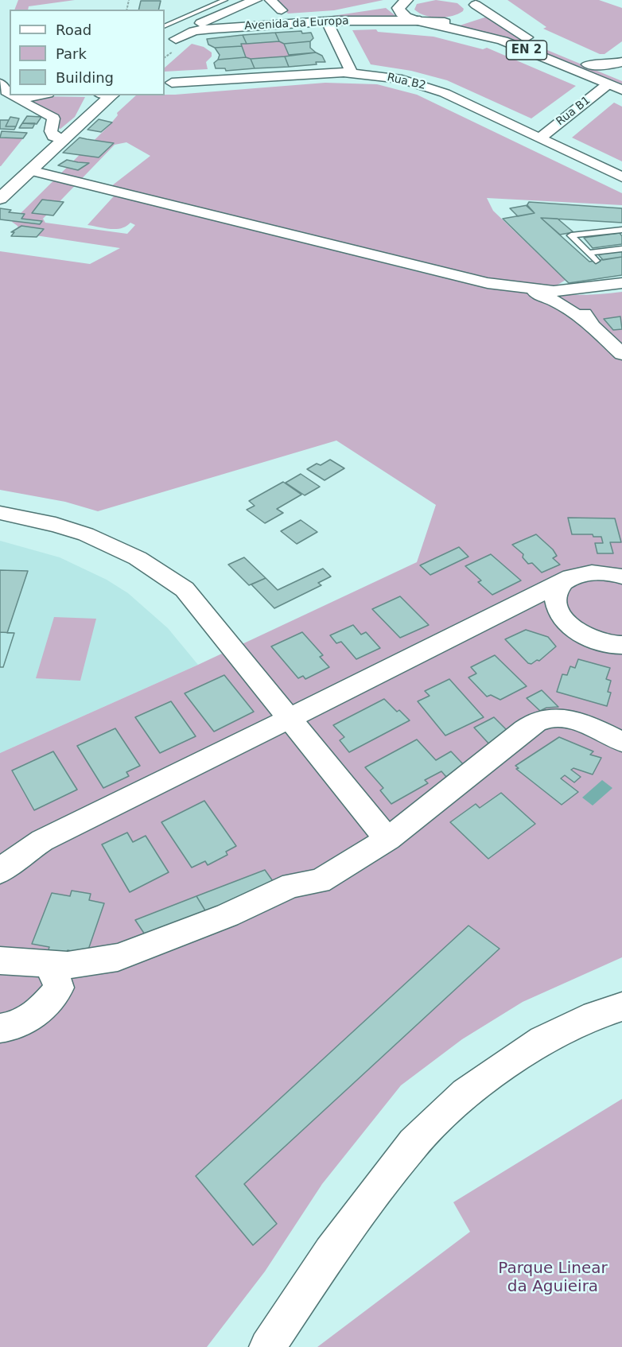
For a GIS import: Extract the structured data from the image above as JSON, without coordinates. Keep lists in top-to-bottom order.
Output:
{
  "streets": {
    "street": [
      "Avenida da Europa",
      "EN 2",
      "Rua B2",
      "Rua B1"
    ]
  },
  "crossings": [
    ["Avenida da Europa", "EN 2"],
    ["Avenida da Europa", "Rua B1"],
    ["Rua B2", "Rua B1"]
  ],
  "parks": ["Parque Linear da Aguieira"],
  "legend": ["Road", "Park", "Building"]
}
